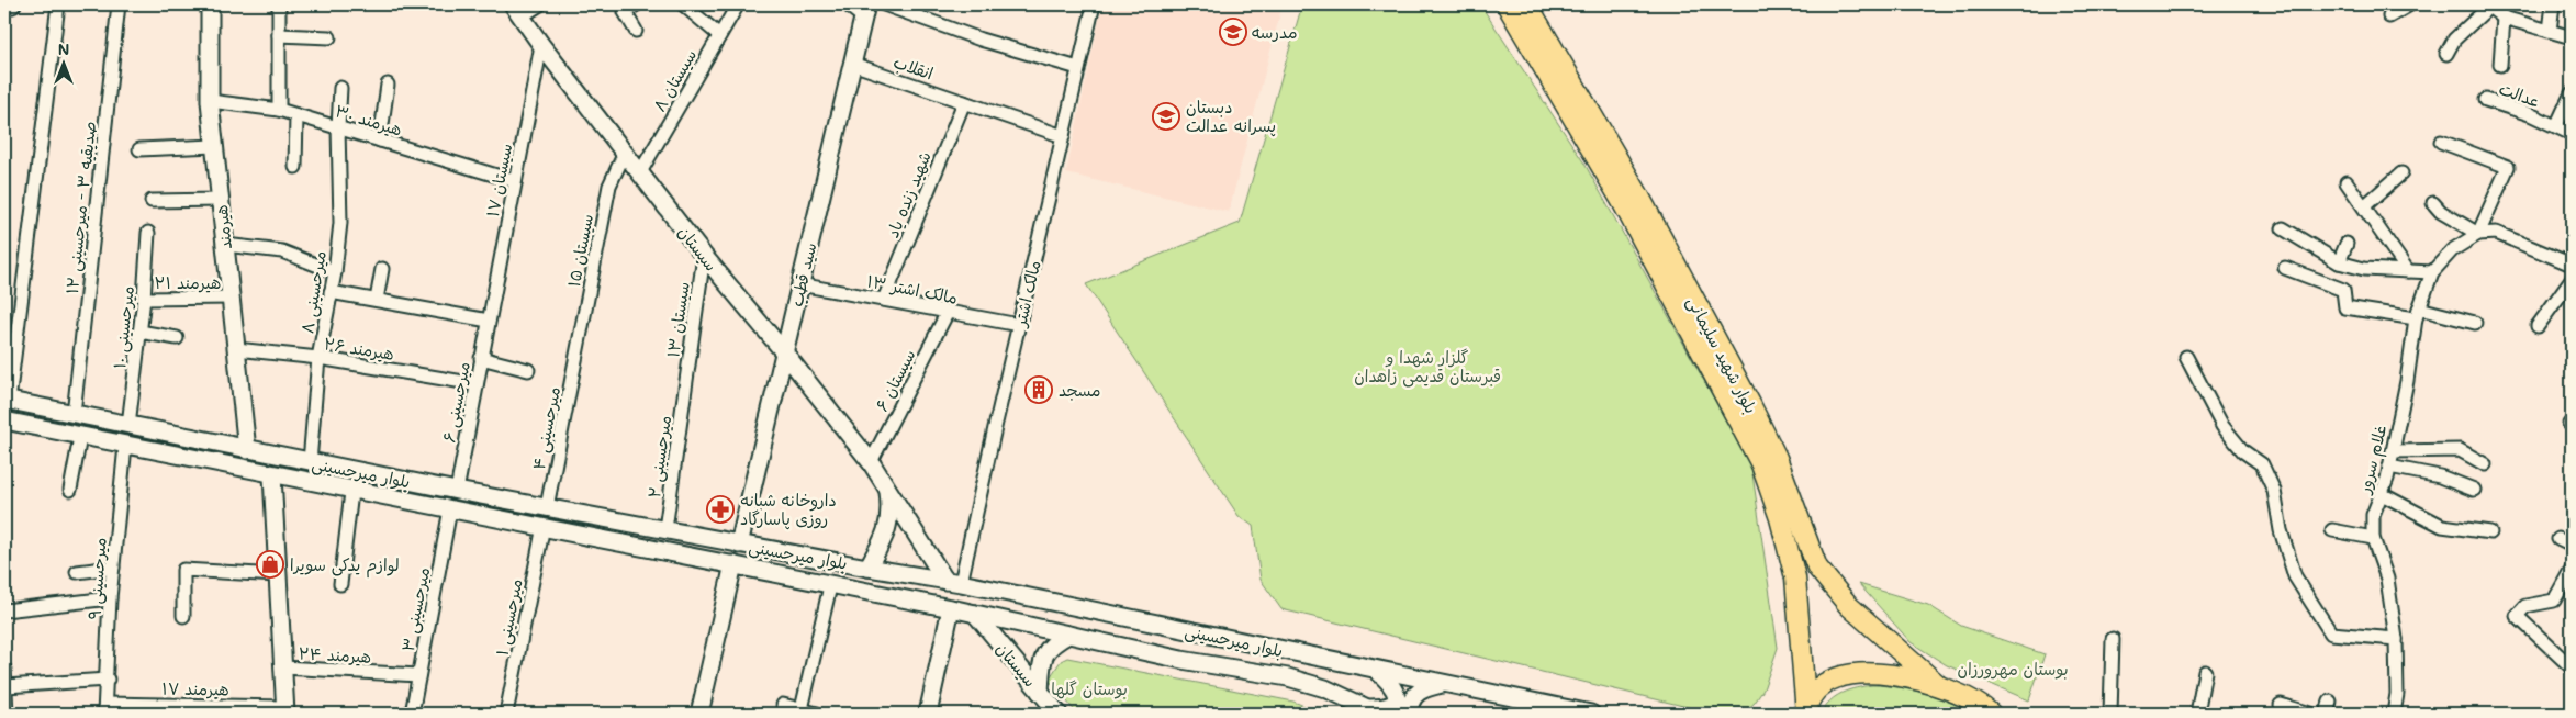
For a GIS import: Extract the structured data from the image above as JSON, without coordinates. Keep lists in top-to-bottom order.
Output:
{
  "streets": {
    "main road": [
      "هیرمند",
      "سیستان",
      "سید قطب",
      "بلوار شهید سلیمانی",
      "بلوار میرحسینی"
    ],
    "street": [
      "انقلاب",
      "سیستان ۸",
      "عدالت",
      "هیرمند ۳۰",
      "سیستان ۱۷",
      "شهید زنده یاد",
      "صدیقیه ۳ - میرحسینی ۱۲",
      "سیستان ۱۵",
      "هیرمند ۲۱",
      "مالک اشتر ۱۳",
      "میرحسینی ۸",
      "مالک اشتر",
      "سیستان ۱۳",
      "میرحسینی ۱۰",
      "هیرمند ۲۶",
      "سیستان ۶",
      "میرحسینی ۶",
      "میرحسینی ۴",
      "میرحسینی ۲",
      "غلام سرور",
      "میرحسینی ۹",
      "میرحسینی ۳",
      "میرحسینی ۱",
      "هیرمند ۲۴",
      "هیرمند ۱۷"
    ]
  },
  "crossings": [
    ["انقلاب", "شهید زنده یاد"],
    ["انقلاب", "سید قطب"],
    ["انقلاب", "مالک اشتر"],
    ["سیستان ۸", "سیستان"],
    ["هیرمند ۳۰", "سیستان ۱۷"],
    ["هیرمند ۳۰", "هیرمند"],
    ["هیرمند ۳۰", "میرحسینی ۸"],
    ["سیستان ۱۷", "سیستان"],
    ["سیستان ۱۷", "میرحسینی ۶"],
    ["شهید زنده یاد", "مالک اشتر ۱۳"],
    ["صدیقیه ۳ - میرحسینی ۱۲", "بلوار میرحسینی"],
    ["هیرمند", "هیرمند ۲۱"],
    ["هیرمند", "هیرمند ۲۶"],
    ["هیرمند", "بلوار میرحسینی"],
    ["سیستان", "سیستان ۱۵"],
    ["سیستان", "سید قطب"],
    ["سیستان", "مالک اشتر"],
    ["سیستان", "سیستان ۱۳"],
    ["سیستان", "سیستان ۶"],
    ["سیستان", "بلوار میرحسینی"],
    ["سیستان ۱۵", "میرحسینی ۴"],
    ["سید قطب", "مالک اشتر ۱۳"],
    ["سید قطب", "بلوار میرحسینی"],
    ["هیرمند ۲۱", "میرحسینی ۱۰"],
    ["مالک اشتر ۱۳", "مالک اشتر"],
    ["مالک اشتر ۱۳", "سیستان ۶"],
    ["میرحسینی ۸", "هیرمند ۲۶"],
    ["میرحسینی ۸", "بلوار میرحسینی"],
    ["مالک اشتر", "بلوار میرحسینی"],
    ["سیستان ۱۳", "میرحسینی ۲"],
    ["میرحسینی ۱۰", "بلوار میرحسینی"],
    ["هیرمند ۲۶", "میرحسینی ۶"],
    ["میرحسینی ۶", "بلوار میرحسینی"],
    ["میرحسینی ۴", "بلوار میرحسینی"],
    ["میرحسینی ۲", "بلوار میرحسینی"],
    ["بلوار میرحسینی", "میرحسینی ۹"],
    ["بلوار میرحسینی", "میرحسینی ۳"],
    ["بلوار میرحسینی", "میرحسینی ۱"],
    ["میرحسینی ۹", "هیرمند ۱۷"],
    ["میرحسینی ۳", "هیرمند ۲۴"]
  ],
  "parks": ["گلزار شهدا و قبرستان قدیمی زاهدان", "بوستان مهرورزان", "بوستان گلها"],
  "places": {
    "school or university": ["مدرسه", "دبستان پسرانه عدالت"],
    "building": ["مسجد"],
    "pharmacy": ["داروخانه شبانه روزی پاسارگاد"],
    "shop": ["لوازم یدکی سویرا"]
  },
  "north": "top"
}
